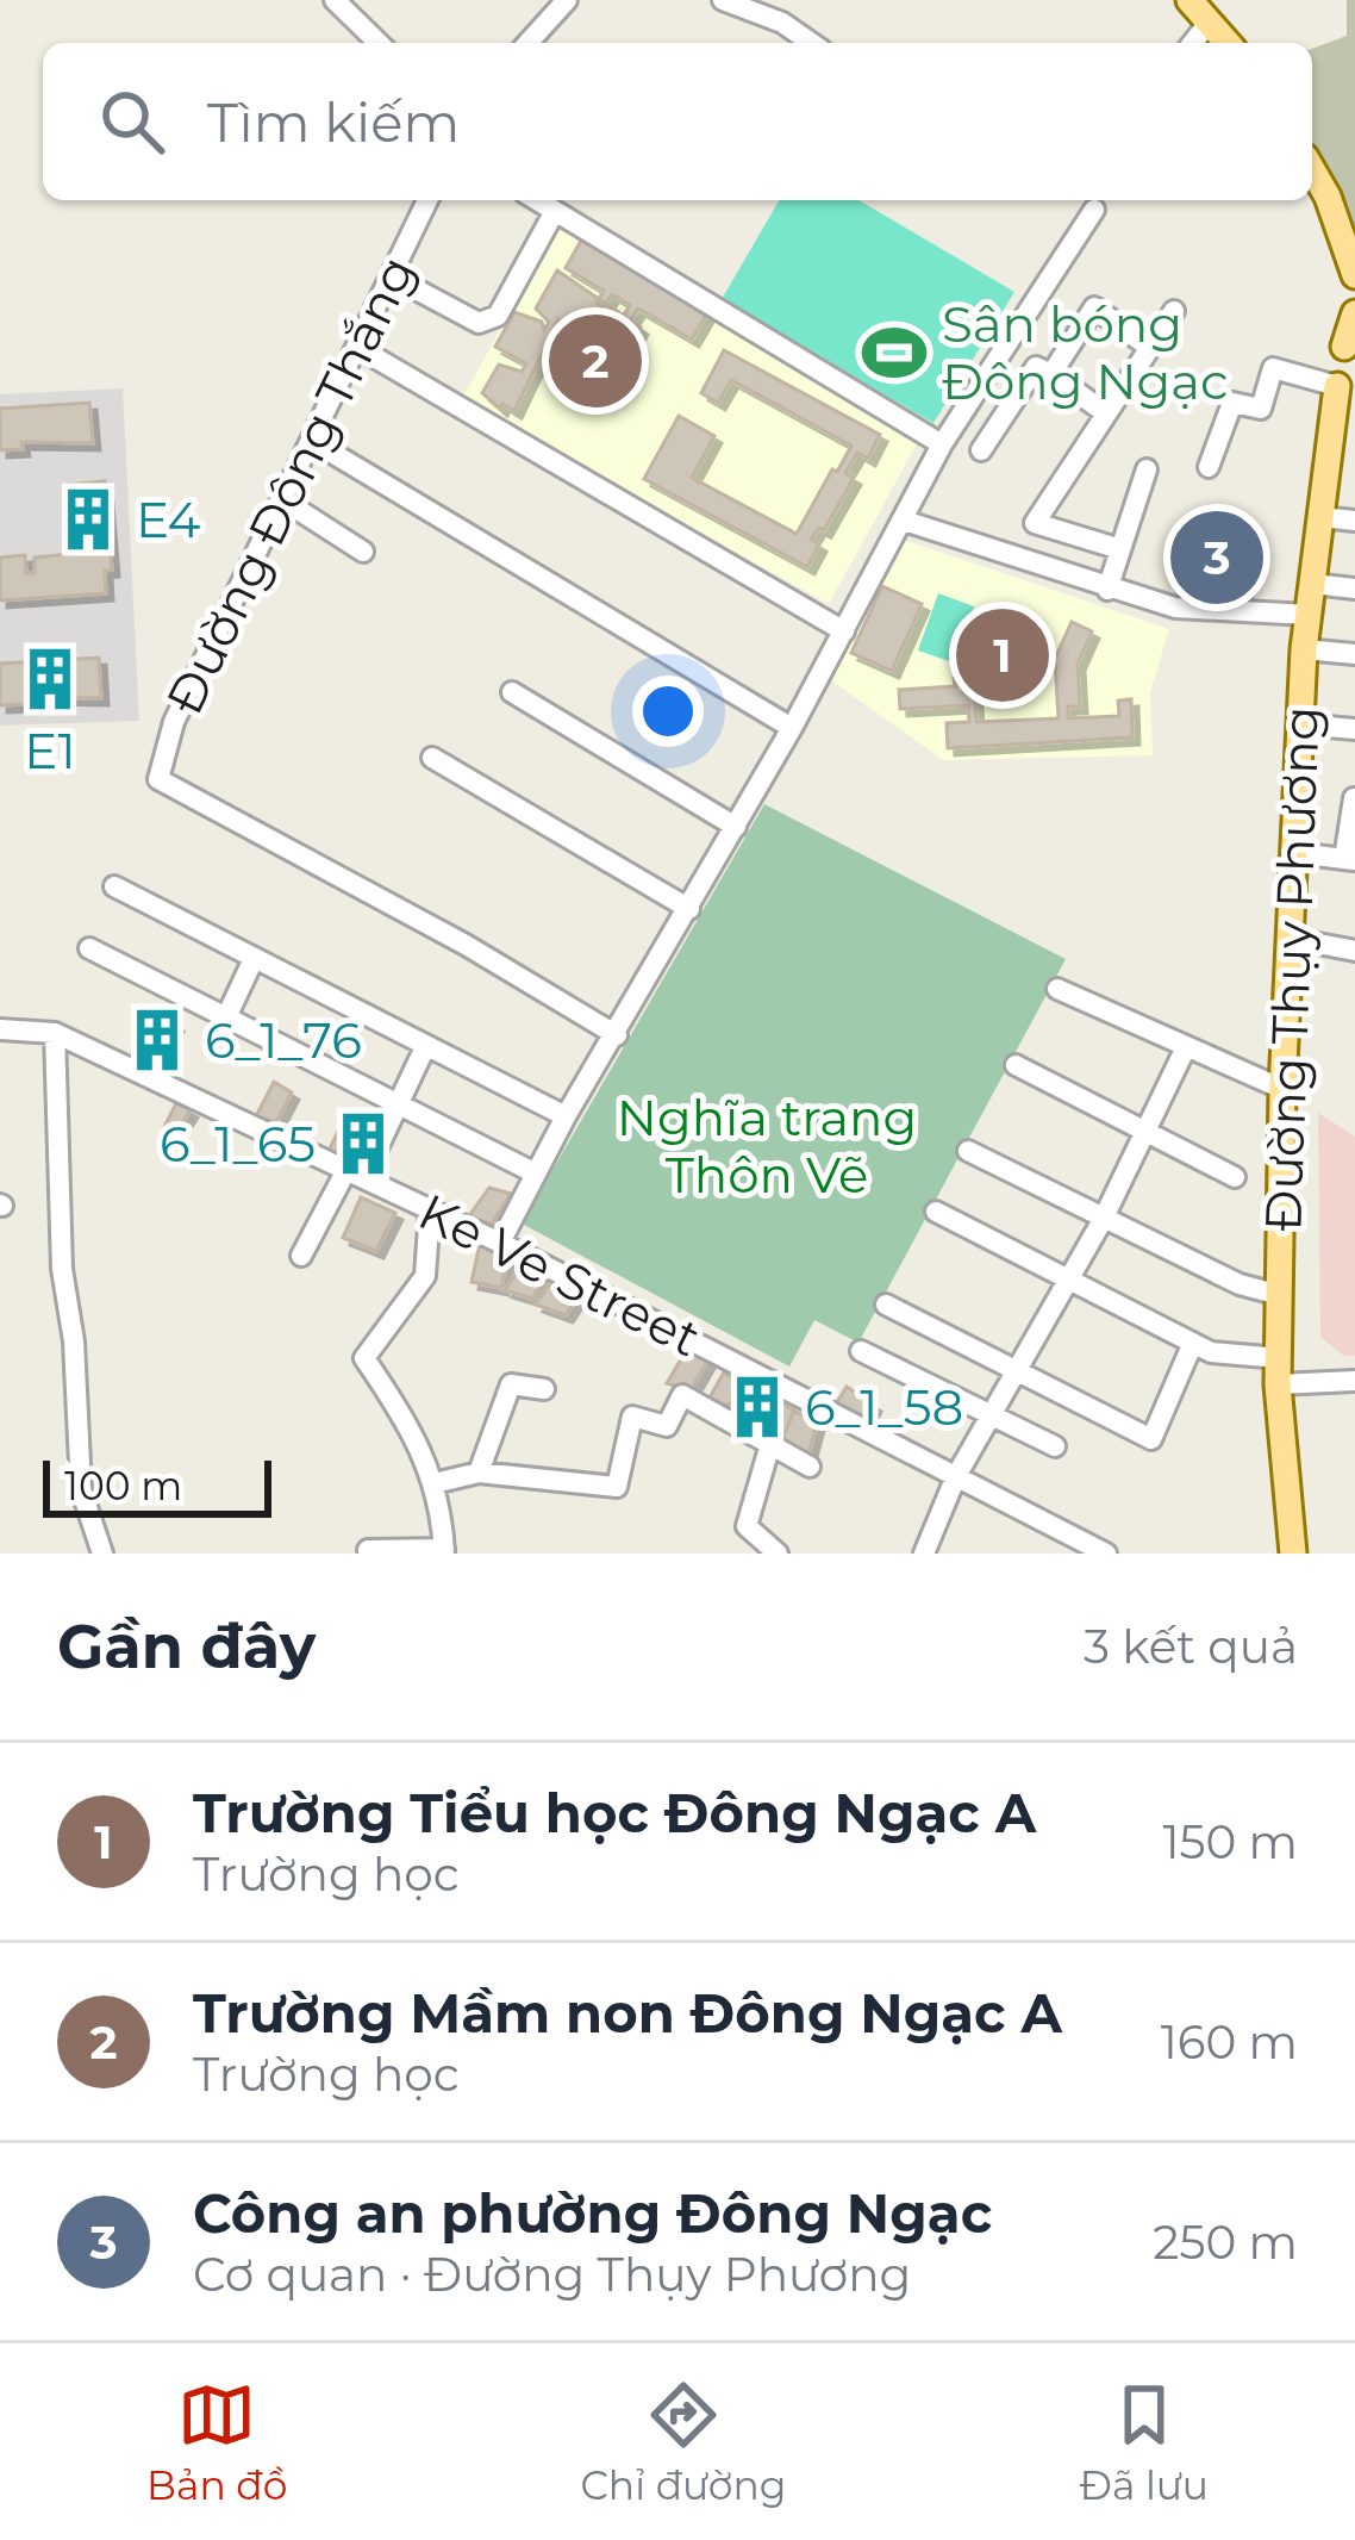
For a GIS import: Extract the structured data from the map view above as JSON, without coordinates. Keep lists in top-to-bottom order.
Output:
{
  "streets": {
    "main road": ["Đường Thụy Phương"],
    "street": ["Đường Đông Thắng", "Ke Ve Street"]
  },
  "parks": ["Nghĩa trang Thôn Vẽ"],
  "places": {
    "sports": ["Sân bóng Đông Ngạc"],
    "building": [
      "E4",
      "E1",
      "6_1_76",
      "6_1_65",
      "6_1_58"
    ]
  },
  "scale_bar": "100 m",
  "page": {
    "search": "Tìm kiếm",
    "pins": ["2", "3", "1"],
    "scale": "100 m",
    "heading": ["Gần đây", "3 kết quả"],
    "list": [
      {
        "mark": "1",
        "name": "Trường Tiểu học Đông Ngạc A",
        "note": "Trường học",
        "value": "150 m"
      },
      {
        "mark": "2",
        "name": "Trường Mầm non Đông Ngạc A",
        "note": "Trường học",
        "value": "160 m"
      },
      {
        "mark": "3",
        "name": "Công an phường Đông Ngạc",
        "note": "Cơ quan · Đường Thụy Phương",
        "value": "250 m"
      }
    ],
    "nav": ["Bản đồ", "Chỉ đường", "Đã lưu"]
  }
}
